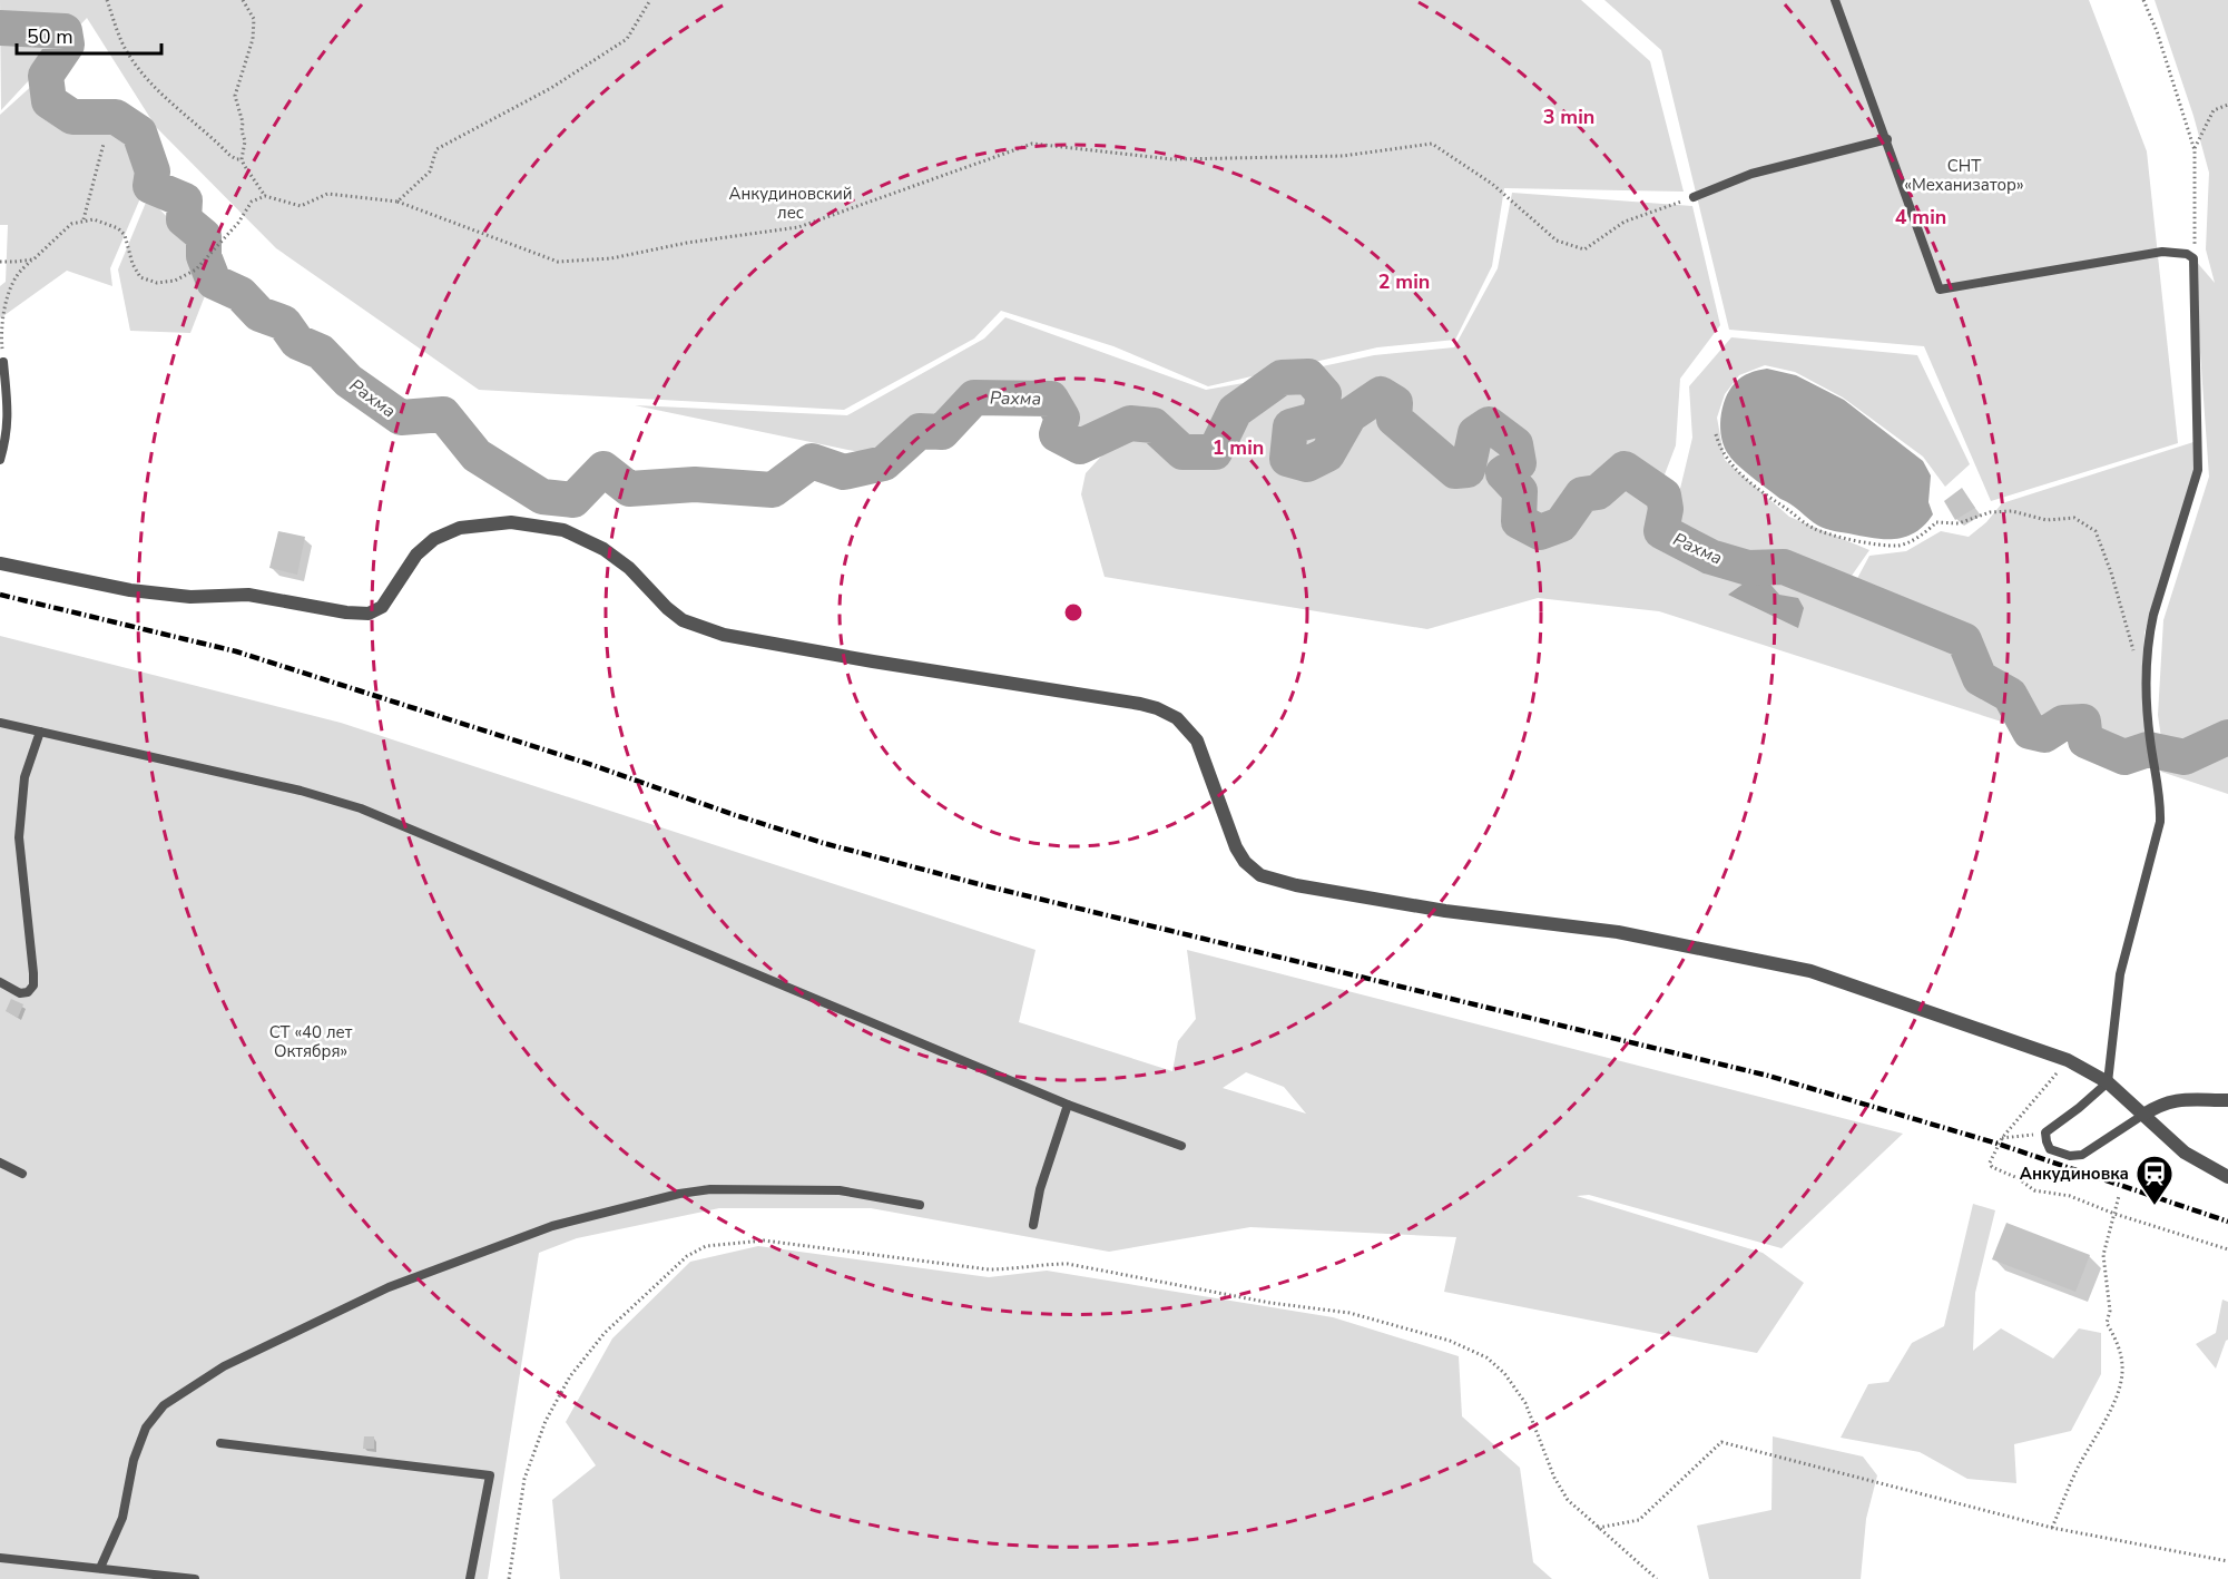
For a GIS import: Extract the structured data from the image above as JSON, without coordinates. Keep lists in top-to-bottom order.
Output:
{
  "water": ["Рахма"],
  "parks": ["СНТ «Механизатор»", "Анкудиновский лес", "СТ «40 лет Октября»"],
  "places": {
    "station": ["Анкудиновка"]
  },
  "scale_bar": "50 m",
  "rings": [
    "3 min",
    "4 min",
    "2 min",
    "1 min"
  ]
}
